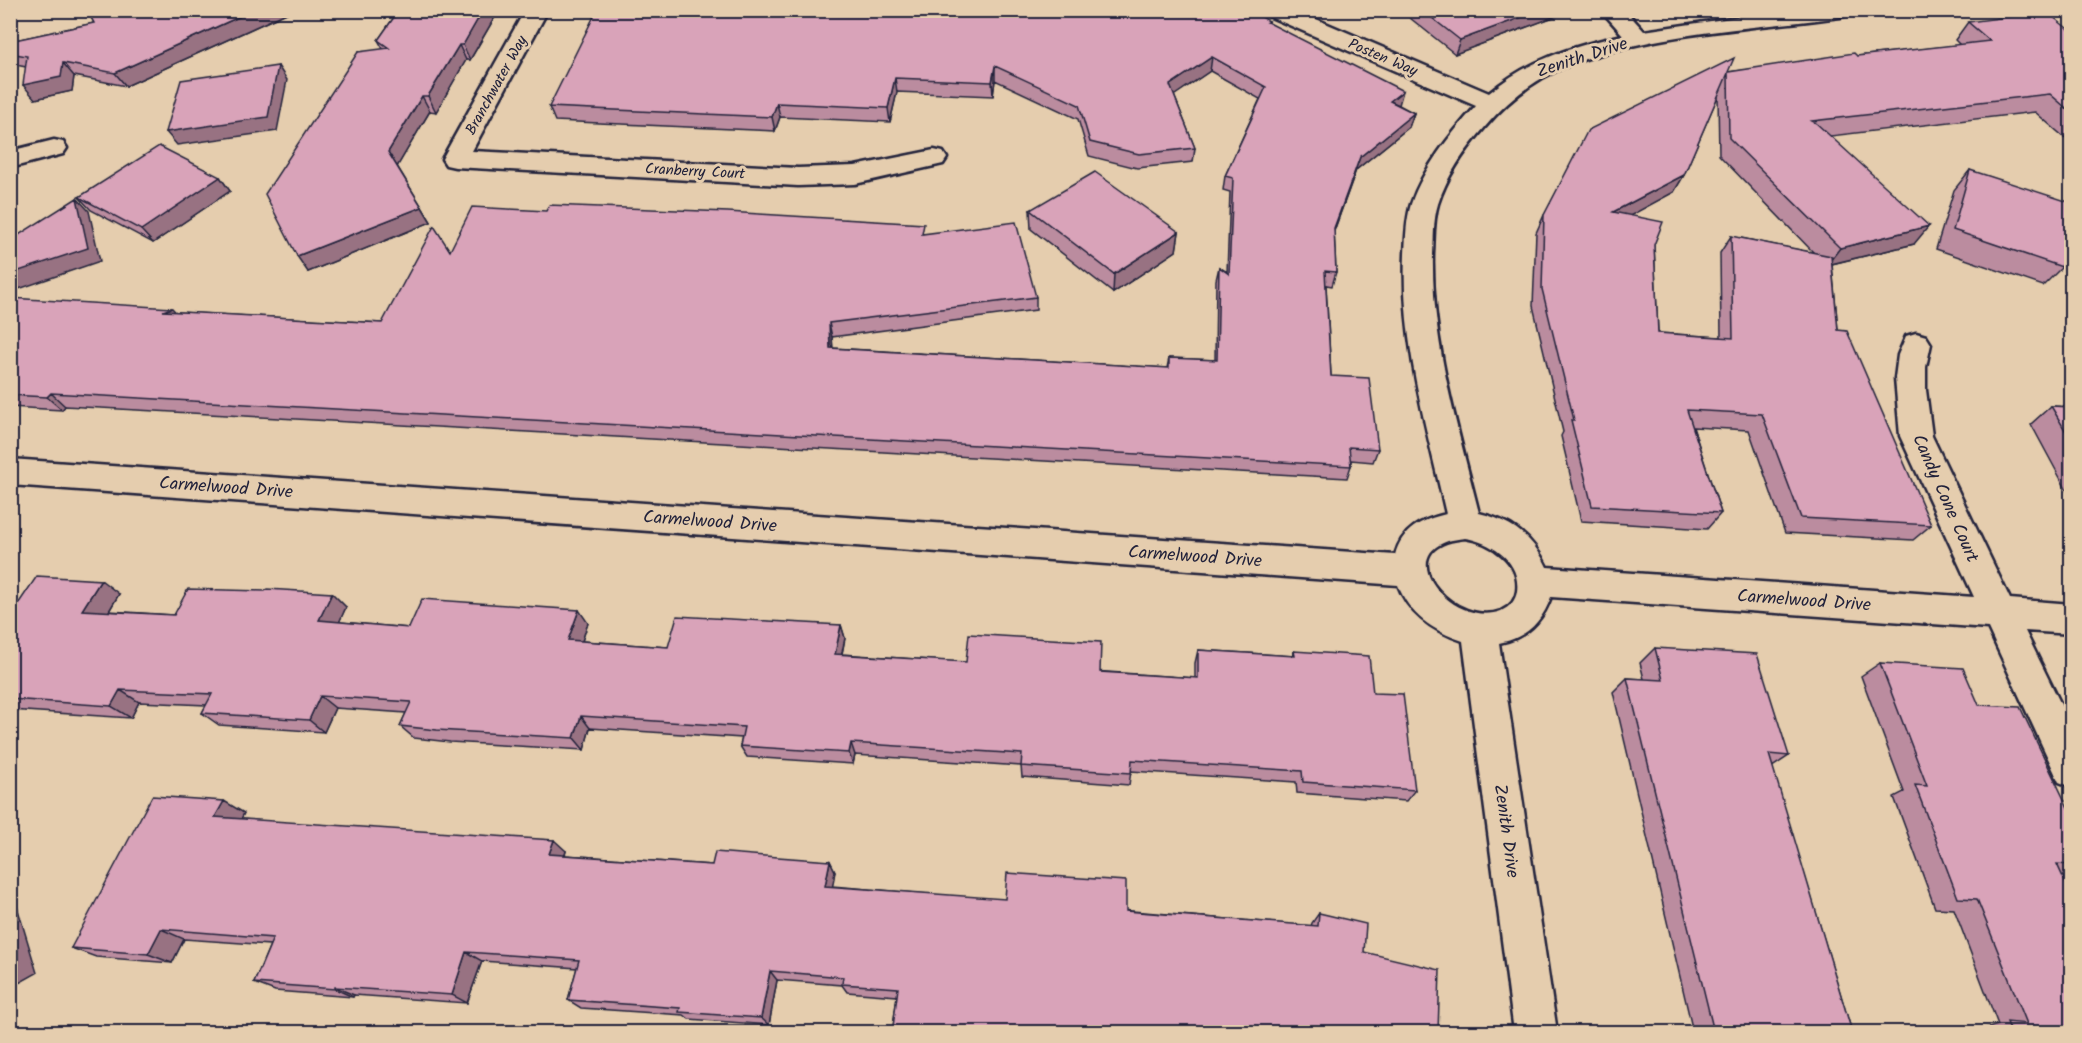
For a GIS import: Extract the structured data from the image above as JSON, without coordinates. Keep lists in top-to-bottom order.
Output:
{
  "streets": {
    "street": [
      "Posten Way",
      "Zenith Drive",
      "Branchwater Way",
      "Cranberry Court",
      "Carmelwood Drive",
      "Candy Cone Court"
    ]
  },
  "crossings": [
    ["Posten Way", "Zenith Drive"],
    ["Zenith Drive", "Carmelwood Drive"],
    ["Branchwater Way", "Cranberry Court"],
    ["Carmelwood Drive", "Candy Cone Court"]
  ]
}
